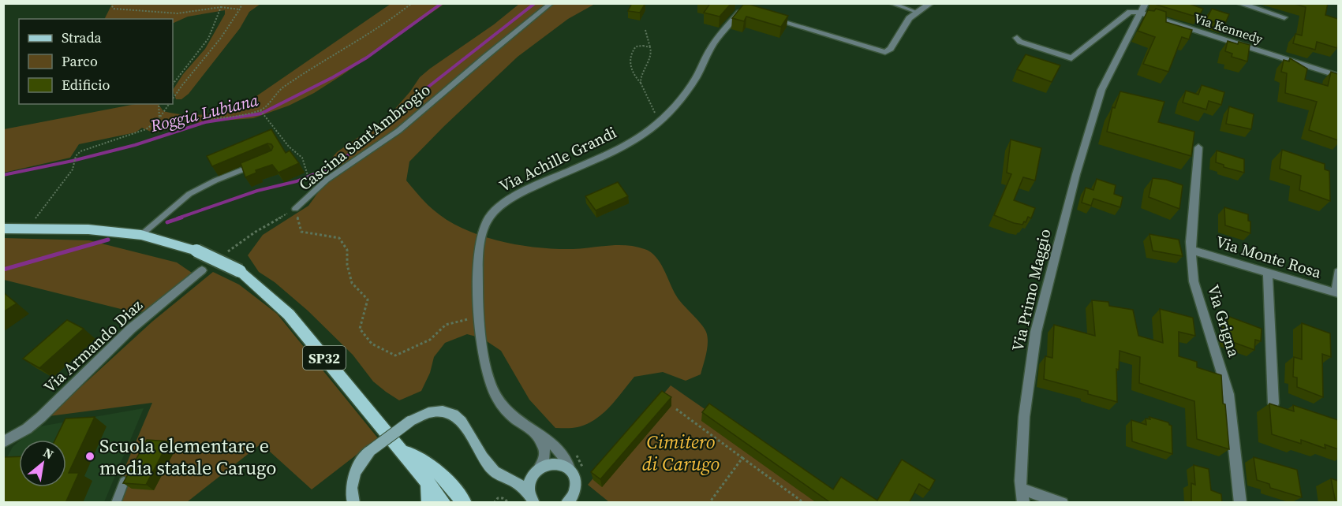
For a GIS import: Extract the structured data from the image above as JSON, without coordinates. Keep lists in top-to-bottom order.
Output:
{
  "streets": {
    "main road": ["SP32"],
    "street": [
      "Via Kennedy",
      "Via Achille Grandi",
      "Via Monte Rosa",
      "Via Primo Maggio",
      "Via Grigna",
      "Via Armando Diaz"
    ],
    "lane": ["Cascina Sant'Ambrogio"]
  },
  "crossings": [
    ["Via Kennedy", "Via Primo Maggio"],
    ["Via Monte Rosa", "Via Grigna"]
  ],
  "water": ["Roggia Lubiana"],
  "parks": ["Cimitero di Carugo"],
  "places": ["Scuola elementare e media statale Carugo"],
  "legend": ["Strada", "Parco", "Edificio"],
  "north": "top right"
}
